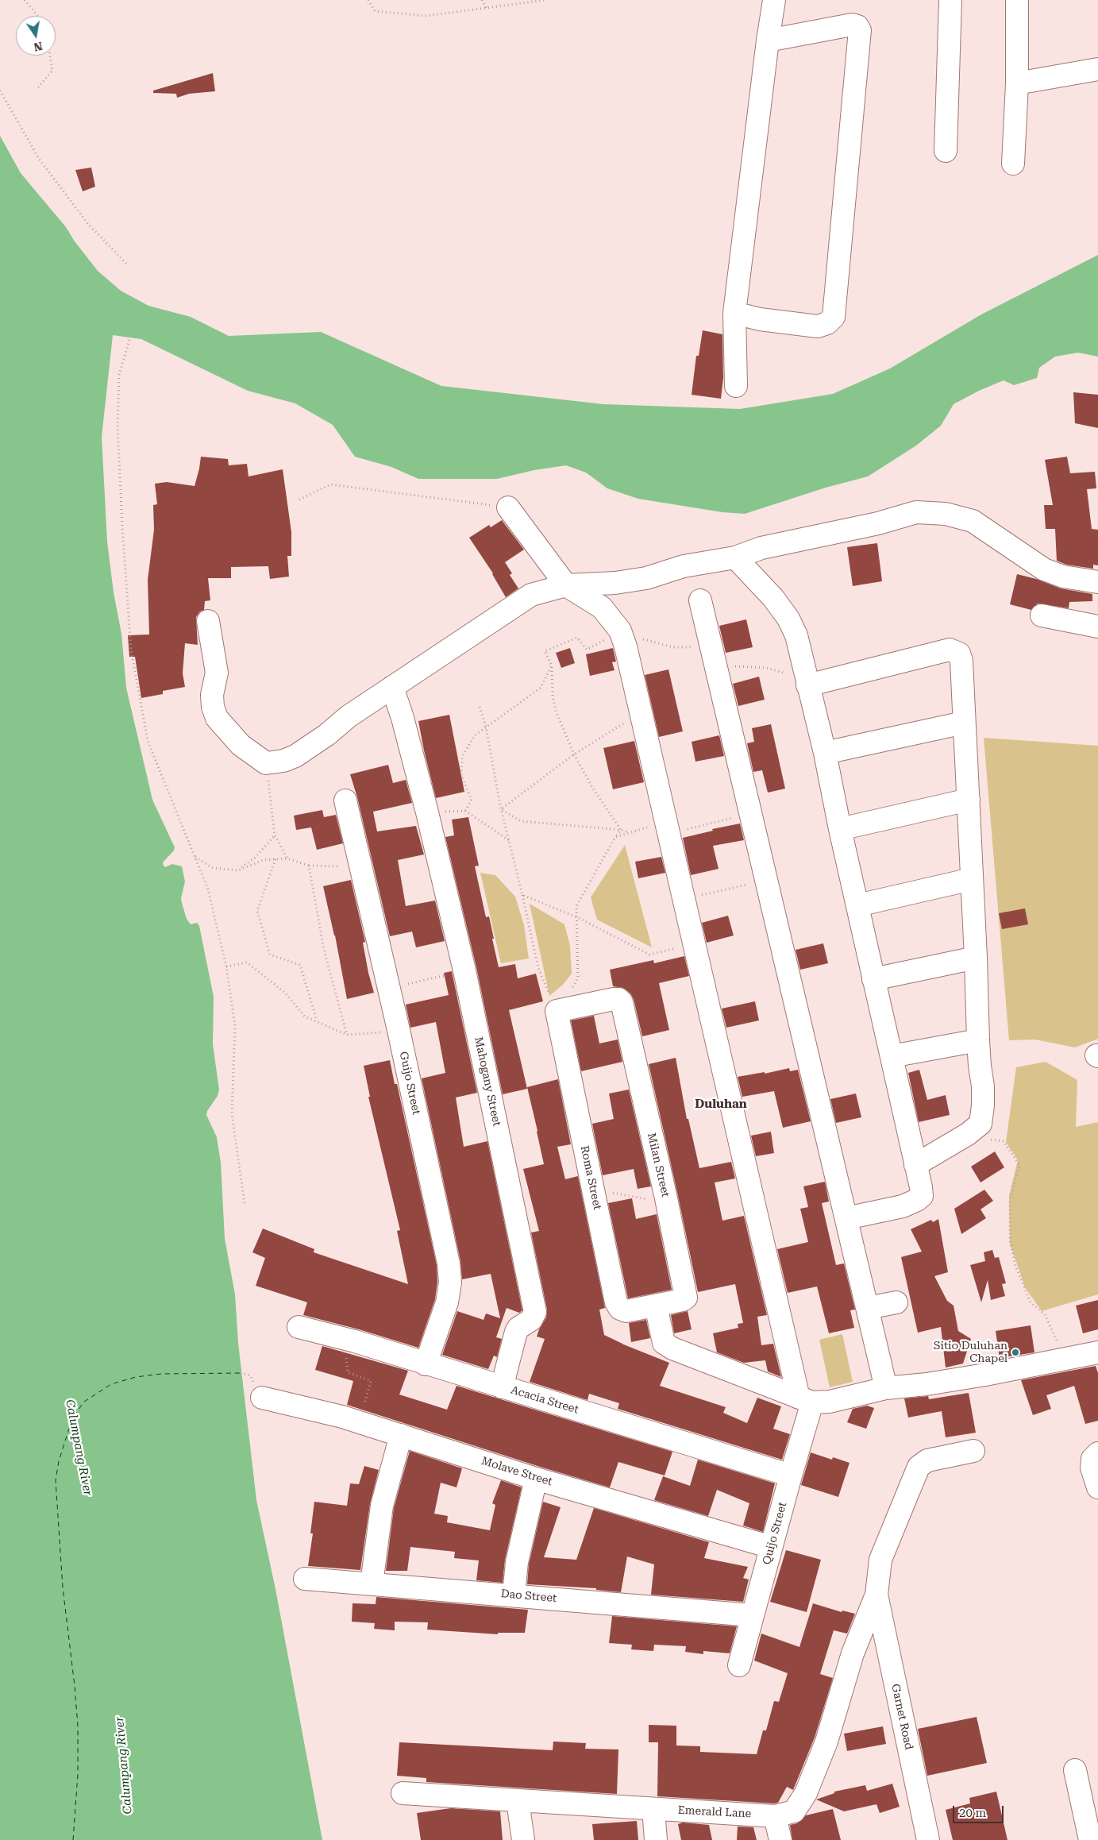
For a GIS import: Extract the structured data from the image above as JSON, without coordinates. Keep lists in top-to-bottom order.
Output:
{
  "streets": {
    "street": [
      "Mahogany Street",
      "Guijo Street",
      "Milan Street",
      "Roma Street",
      "Acacia Street",
      "Molave Street",
      "Quijo Street",
      "Dao Street",
      "Garnet Road",
      "Emerald Lane"
    ]
  },
  "crossings": [
    ["Mahogany Street", "Acacia Street"],
    ["Guijo Street", "Acacia Street"],
    ["Milan Street", "Roma Street"],
    ["Acacia Street", "Quijo Street"],
    ["Molave Street", "Quijo Street"],
    ["Quijo Street", "Dao Street"],
    ["Garnet Road", "Emerald Lane"]
  ],
  "districts": ["Duluhan"],
  "water": ["Calumpang River"],
  "places": ["Sitio Duluhan Chapel"],
  "scale_bar": "20 m",
  "north": "bottom"
}
